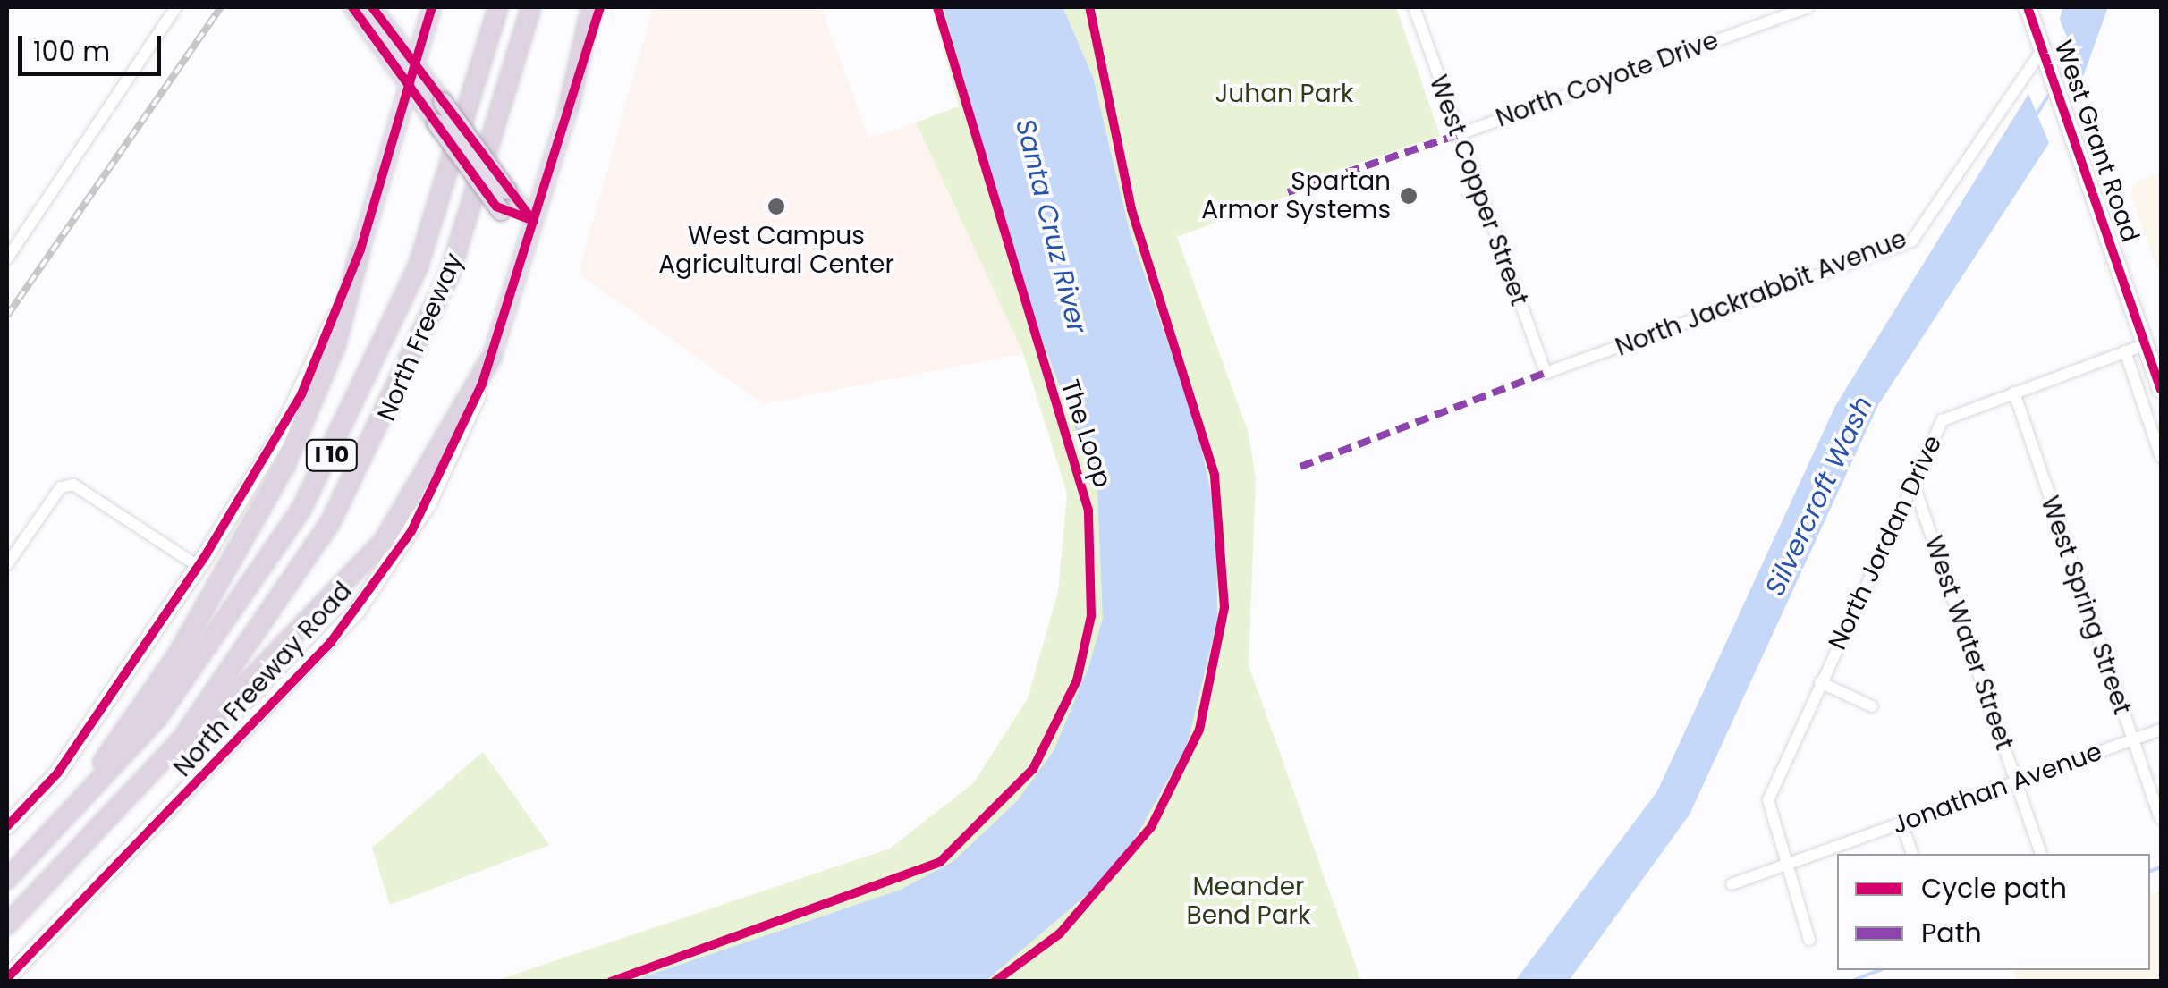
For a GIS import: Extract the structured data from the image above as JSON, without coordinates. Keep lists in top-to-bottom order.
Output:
{
  "streets": {
    "highway": ["North Freeway", "I 10", "North Freeway Road"],
    "main road": ["West Grant Road"],
    "street": [
      "North Coyote Drive",
      "West Copper Street",
      "North Jackrabbit Avenue",
      "North Jordan Drive",
      "West Spring Street",
      "West Water Street",
      "Jonathan Avenue"
    ],
    "cycle path": ["The Loop"]
  },
  "crossings": [
    ["North Coyote Drive", "West Copper Street"],
    ["West Grant Road", "North Jackrabbit Avenue"],
    ["West Grant Road", "North Jordan Drive"],
    ["West Copper Street", "North Jackrabbit Avenue"],
    ["North Jordan Drive", "West Spring Street"],
    ["North Jordan Drive", "West Water Street"],
    ["North Jordan Drive", "Jonathan Avenue"],
    ["West Spring Street", "Jonathan Avenue"],
    ["West Water Street", "Jonathan Avenue"]
  ],
  "water": ["Santa Cruz River", "Silvercroft Wash"],
  "parks": ["Juhan Park", "Meander Bend Park"],
  "places": ["Spartan Armor Systems", "West Campus Agricultural Center"],
  "legend": ["Cycle path", "Path"],
  "scale_bar": "100 m"
}
